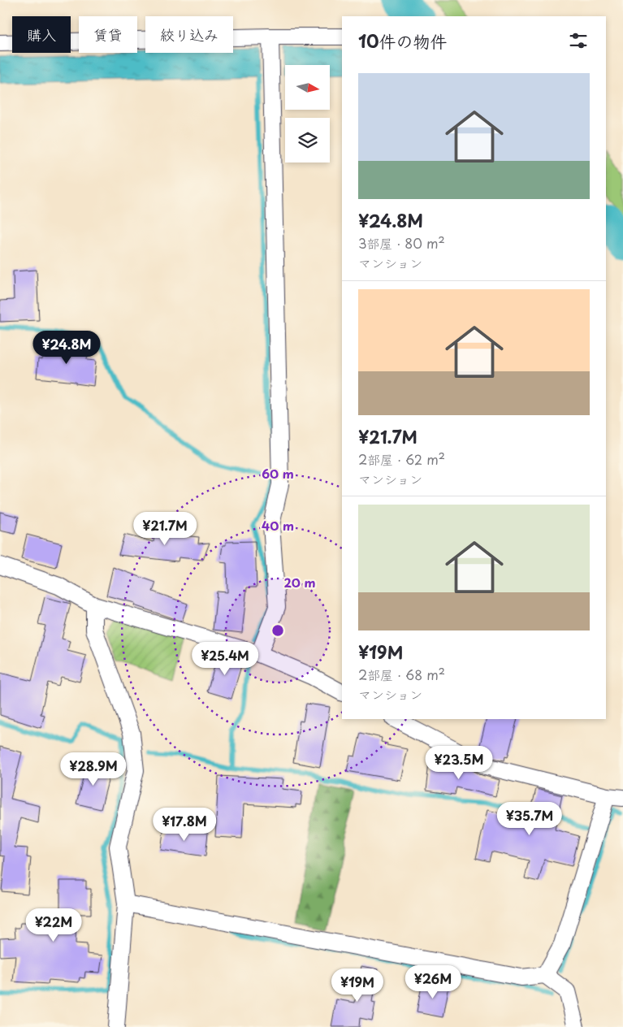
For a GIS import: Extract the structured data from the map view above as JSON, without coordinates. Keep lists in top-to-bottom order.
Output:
{
  "north": "right",
  "page": {
    "chip": ["購入", "賃貸", "絞り込み"],
    "heading": "10件の物件",
    "list": [
      {
        "name": "¥24.8M",
        "note": "3部屋 · 80 m² · マンション"
      },
      {
        "name": "¥21.7M",
        "note": "2部屋 · 62 m² · マンション"
      },
      {
        "name": "¥19M",
        "note": "2部屋 · 68 m² · マンション"
      }
    ],
    "price": [
      "¥24.8M",
      "¥21.7M",
      "¥25.4M",
      "¥23.5M",
      "¥28.9M",
      "¥35.7M",
      "¥17.8M",
      "¥22M",
      "¥26M",
      "¥19M"
    ]
  },
  "rings": ["60 m", "40 m", "20 m"]
}
